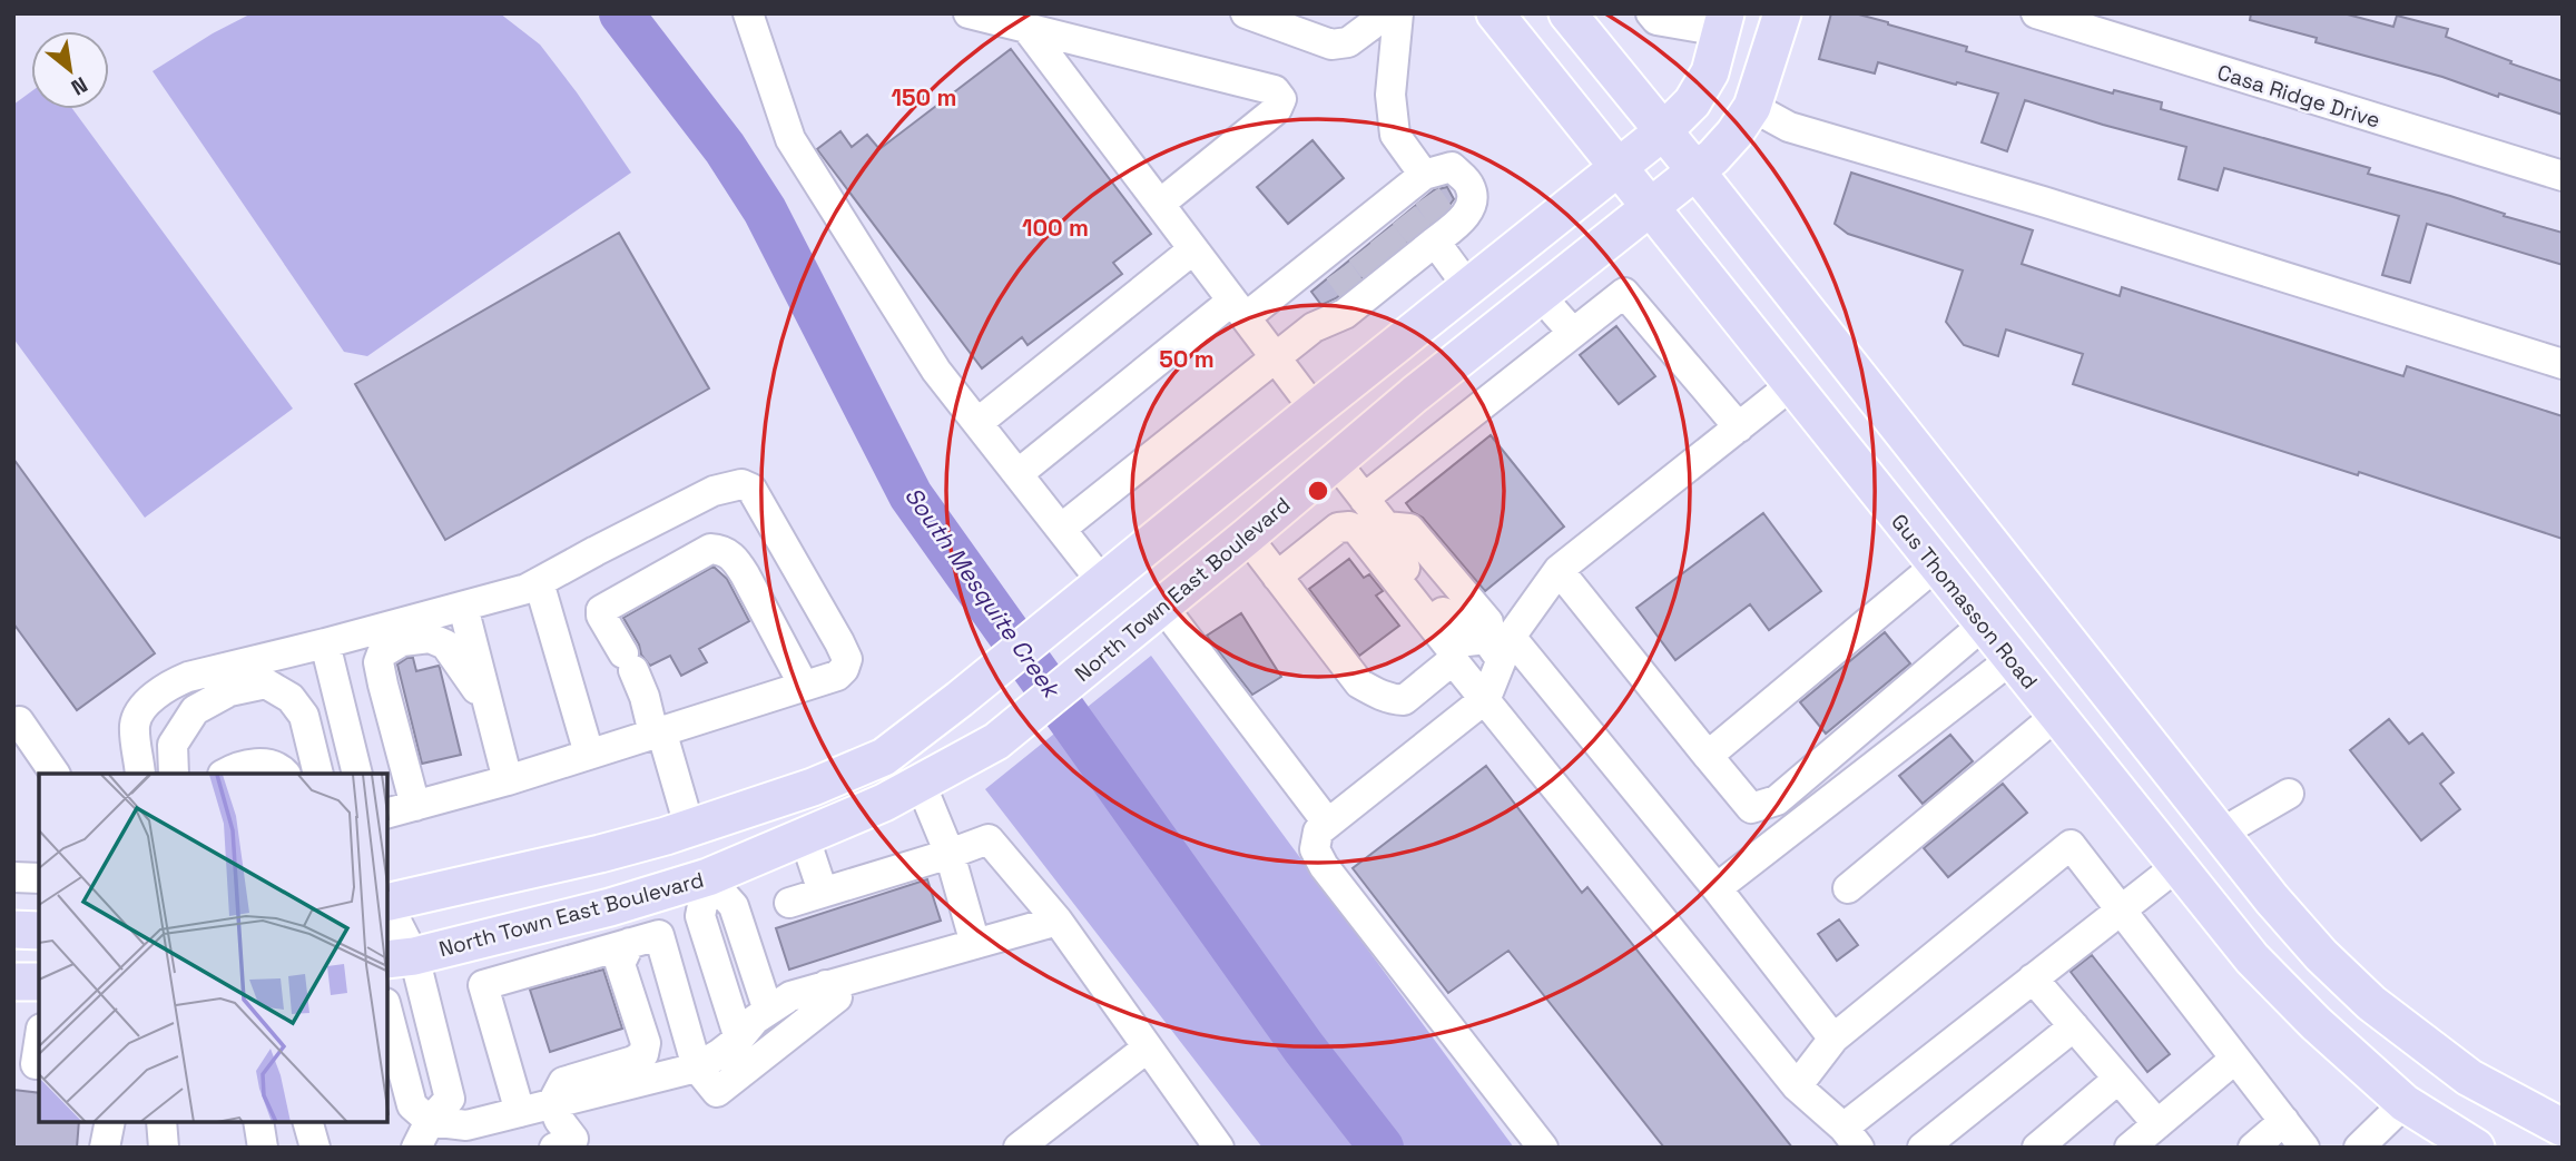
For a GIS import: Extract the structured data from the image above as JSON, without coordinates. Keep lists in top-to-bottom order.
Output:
{
  "streets": {
    "main road": ["North Town East Boulevard", "Gus Thomasson Road"],
    "street": ["Casa Ridge Drive"]
  },
  "crossings": [
    ["North Town East Boulevard", "Gus Thomasson Road"]
  ],
  "water": ["South Mesquite Creek"],
  "north": "bottom right",
  "rings": ["150 m", "100 m", "50 m"]
}
